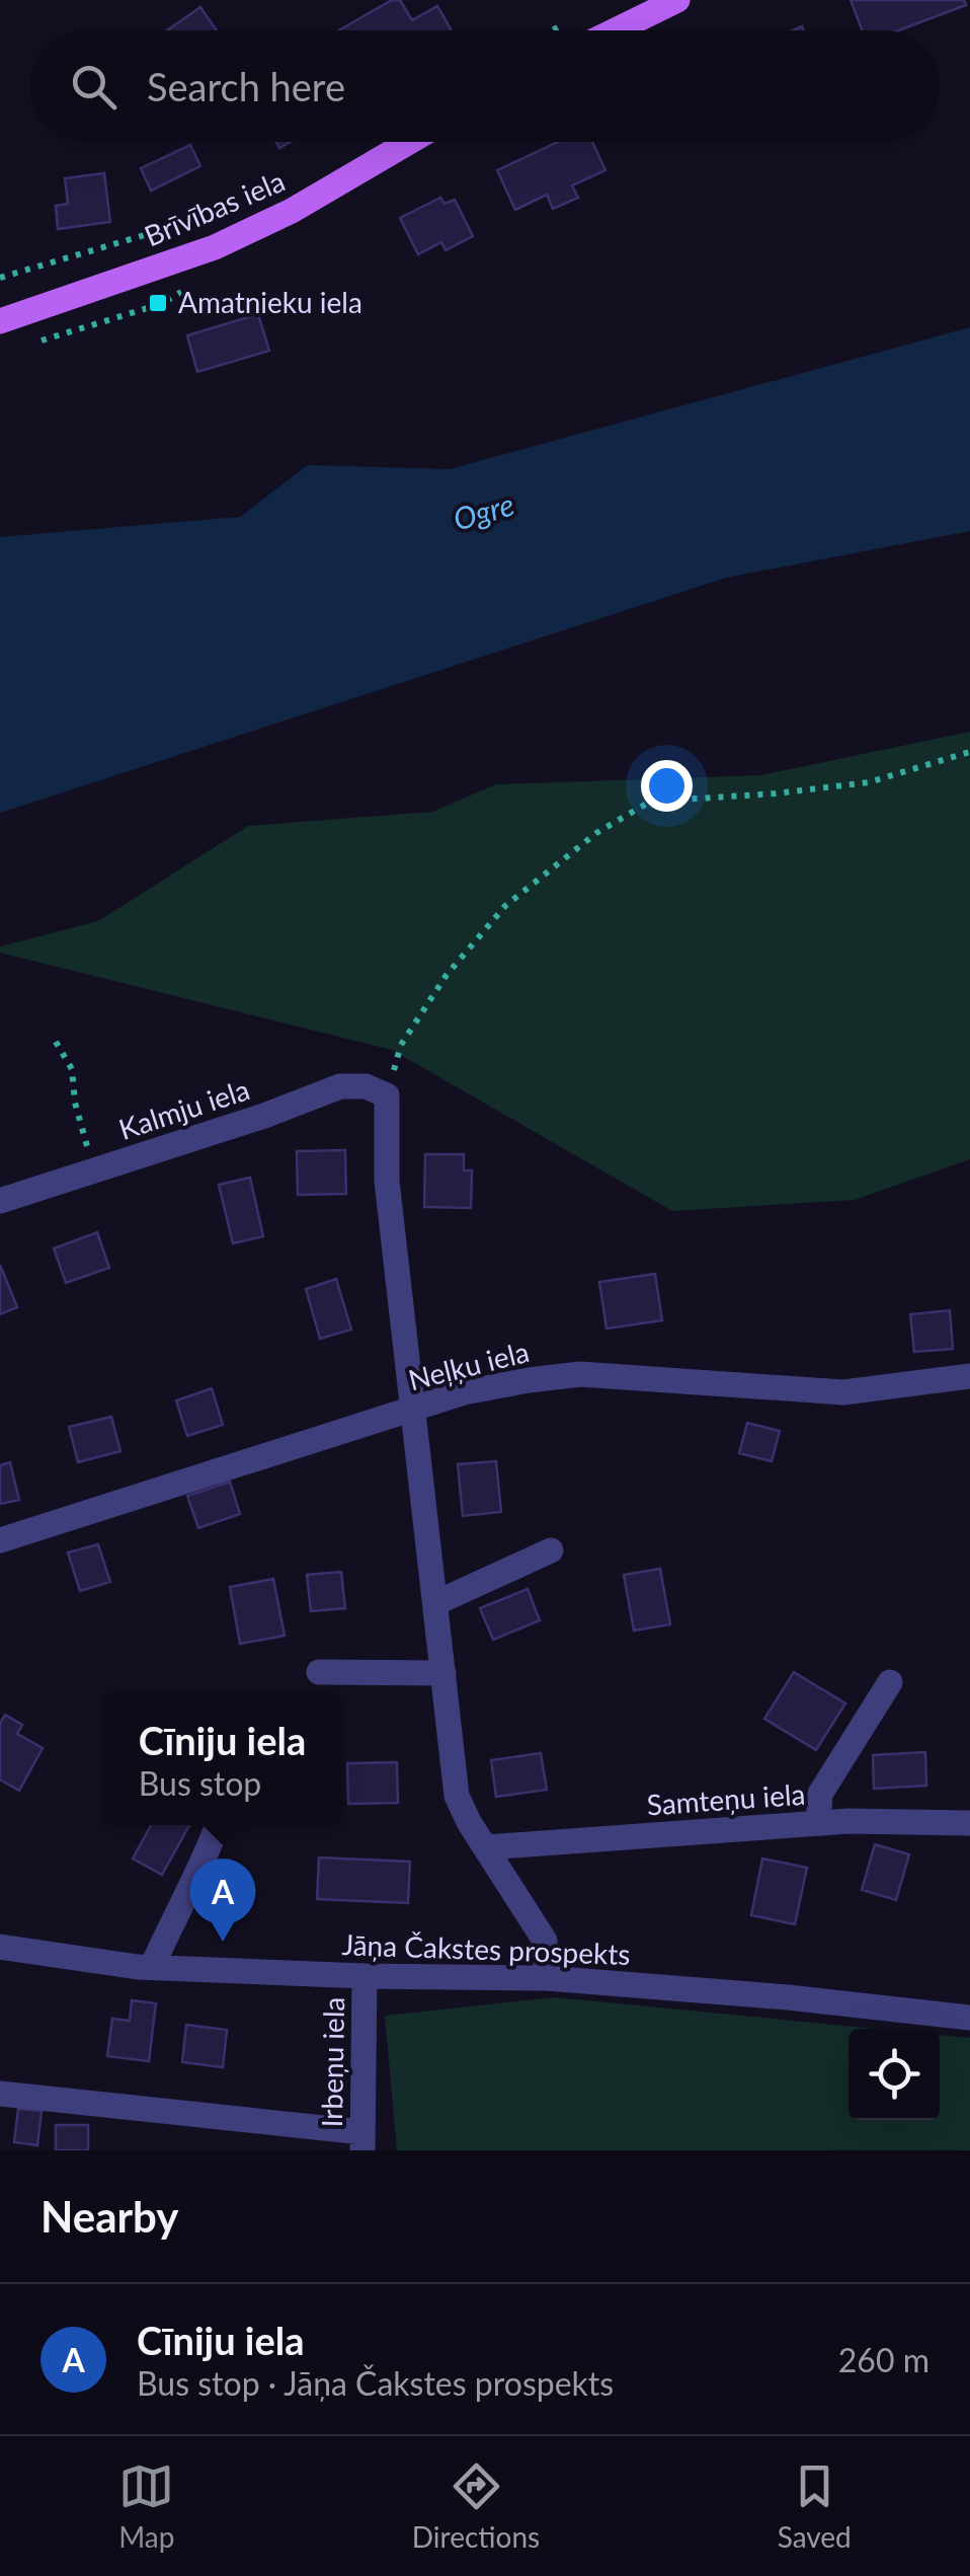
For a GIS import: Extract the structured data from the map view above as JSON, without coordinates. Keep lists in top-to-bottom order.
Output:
{
  "streets": {
    "main road": ["Brīvības iela"],
    "street": [
      "Kalmju iela",
      "Neļķu iela",
      "Samteņu iela",
      "Jāņa Čakstes prospekts",
      "Irbeņu iela"
    ]
  },
  "crossings": [
    ["Jāņa Čakstes prospekts", "Irbeņu iela"]
  ],
  "water": ["Ogre"],
  "places": {
    "transit": ["Amatnieku iela"]
  },
  "page": {
    "search": "Search here",
    "popup": ["Cīniju iela", "Bus stop"],
    "pins": "A",
    "heading": "Nearby",
    "list": [
      {
        "mark": "A",
        "name": "Cīniju iela",
        "note": "Bus stop · Jāņa Čakstes prospekts",
        "value": "260 m"
      }
    ],
    "nav": ["Map", "Directions", "Saved"]
  }
}
